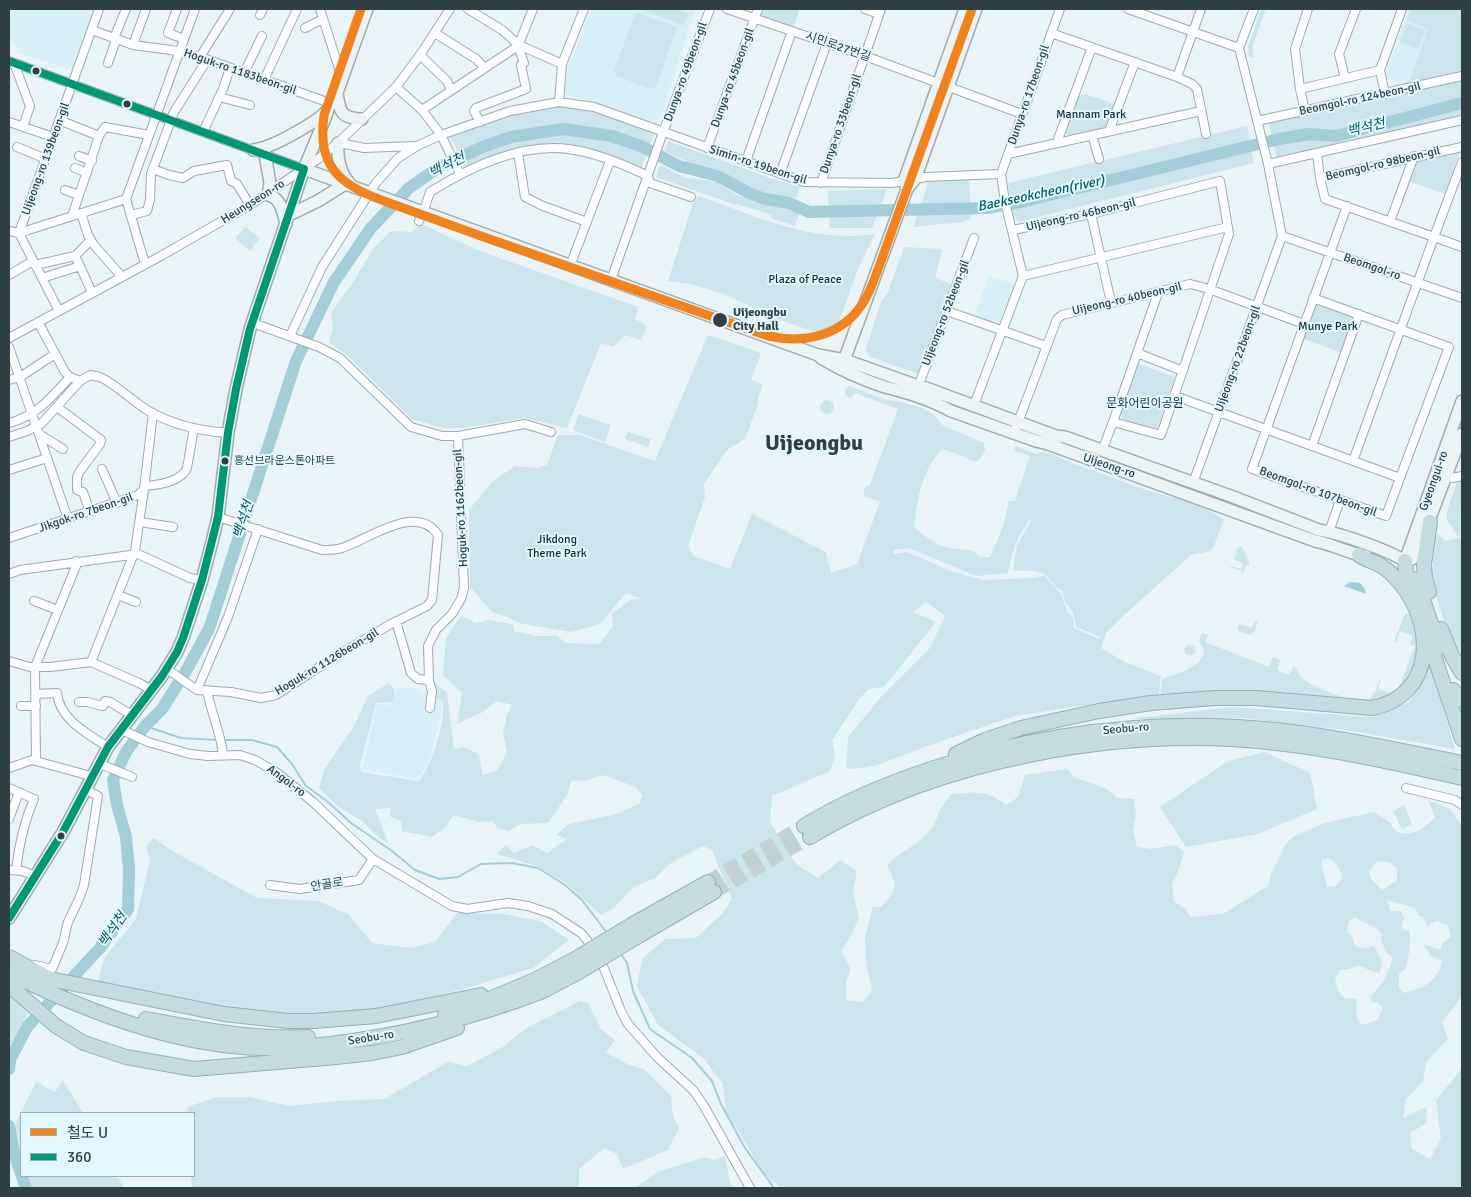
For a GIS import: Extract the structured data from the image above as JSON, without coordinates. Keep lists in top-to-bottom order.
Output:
{
  "streets": {
    "highway": ["Seobu-ro"],
    "street": [
      "시민로27번길",
      "Hoguk-ro 1183beon-gil",
      "Dunya-ro 49beon-gil",
      "Dunya-ro 45beon-gil",
      "Dunya-ro 17beon-gil",
      "Beomgol-ro 124beon-gil",
      "Dunya-ro 33beon-gil",
      "Uijeong-ro 139beon-gil",
      "Beomgol-ro 98beon-gil",
      "Simin-ro 19beon-gil",
      "Heungseon-ro",
      "Uijeong-ro 46beon-gil",
      "Beomgol-ro",
      "Uijeong-ro 40beon-gil",
      "Uijeong-ro 52beon-gil",
      "Uijeong-ro 22beon-gil",
      "Uijeong-ro",
      "Gyeongui-ro",
      "Beomgol-ro 107beon-gil",
      "Hoguk-ro 1162beon-gil",
      "Jikgok-ro 7beon-gil",
      "Hoguk-ro 1126beon-gil",
      "Angol-ro",
      "안골로"
    ]
  },
  "crossings": [
    ["시민로27번길", "Dunya-ro 45beon-gil"],
    ["시민로27번길", "Dunya-ro 17beon-gil"],
    ["시민로27번길", "Dunya-ro 33beon-gil"],
    ["Hoguk-ro 1183beon-gil", "Uijeong-ro 139beon-gil"],
    ["Dunya-ro 49beon-gil", "Simin-ro 19beon-gil"],
    ["Dunya-ro 49beon-gil", "Uijeong-ro"],
    ["Dunya-ro 45beon-gil", "Simin-ro 19beon-gil"],
    ["Dunya-ro 17beon-gil", "Simin-ro 19beon-gil"],
    ["Dunya-ro 33beon-gil", "Simin-ro 19beon-gil"],
    ["Beomgol-ro 98beon-gil", "Beomgol-ro 107beon-gil"],
    ["Uijeong-ro 46beon-gil", "Uijeong-ro 40beon-gil"],
    ["Beomgol-ro", "Uijeong-ro 22beon-gil"],
    ["Beomgol-ro", "Beomgol-ro 107beon-gil"],
    ["Uijeong-ro 40beon-gil", "Uijeong-ro 22beon-gil"],
    ["Uijeong-ro 40beon-gil", "Uijeong-ro"],
    ["Uijeong-ro 52beon-gil", "Uijeong-ro"],
    ["Uijeong-ro 22beon-gil", "Uijeong-ro"],
    ["Uijeong-ro", "Gyeongui-ro"],
    ["Angol-ro", "안골로"]
  ],
  "districts": ["Uijeongbu"],
  "water": ["백석천", "Baekseokcheon(river)"],
  "parks": [
    "Mannam Park",
    "Plaza of Peace",
    "Munye Park",
    "문화어린이공원",
    "Jikdong Theme Park"
  ],
  "places": ["Uijeongbu City Hall", "흥선브라운스톤아파트"],
  "lines": ["rail line U", "transit line 360"],
  "legend": ["철도 U", "360"]
}
